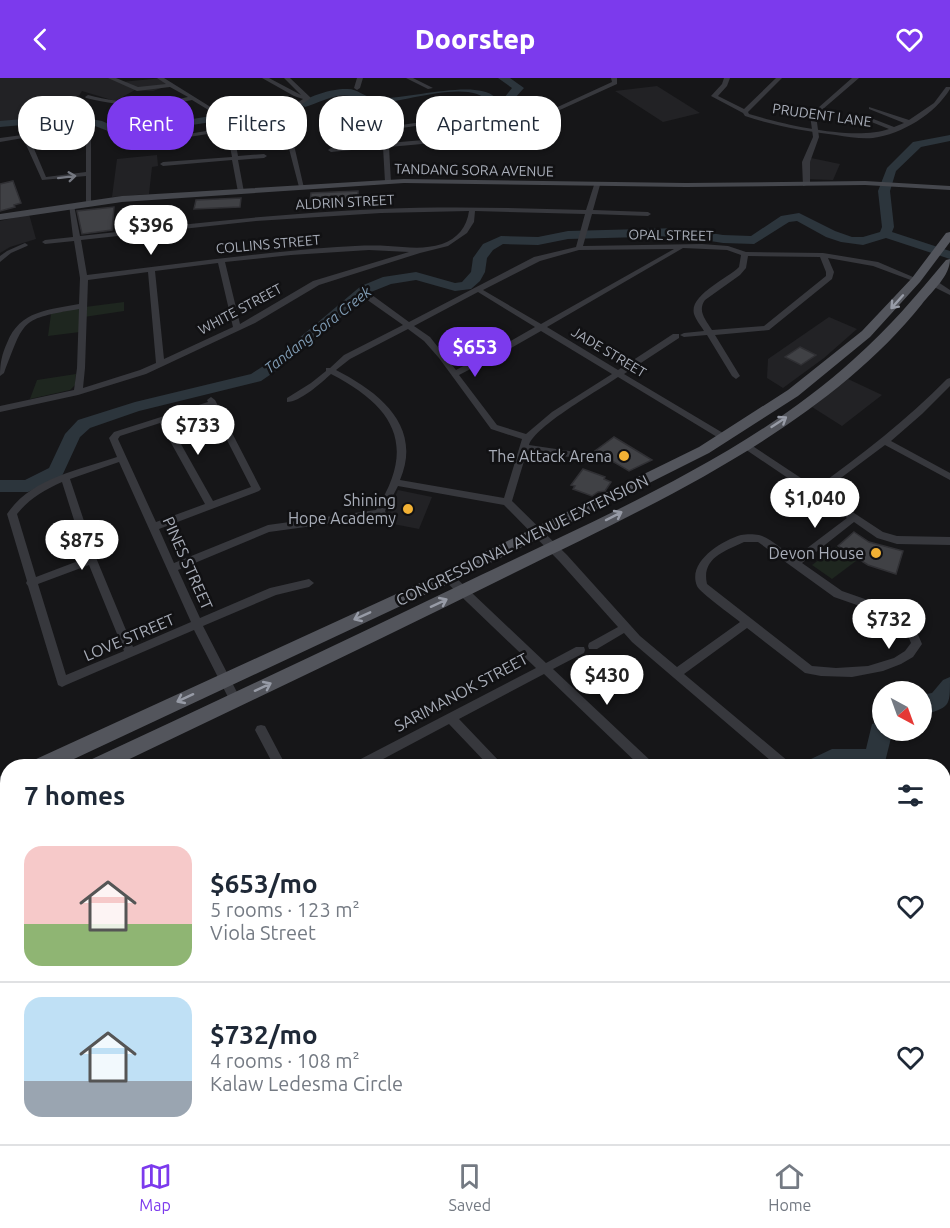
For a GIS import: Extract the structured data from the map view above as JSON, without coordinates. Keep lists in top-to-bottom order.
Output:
{
  "streets": {
    "main road": ["TANDANG SORA AVENUE", "CONGRESSIONAL AVENUE EXTENSION"],
    "street": [
      "PRUDENT LANE",
      "ALDRIN STREET",
      "OPAL STREET",
      "COLLINS STREET",
      "WHITE STREET",
      "JADE STREET",
      "PINES STREET",
      "LOVE STREET",
      "SARIMANOK STREET"
    ]
  },
  "crossings": [
    ["ALDRIN STREET", "WHITE STREET"],
    ["OPAL STREET", "JADE STREET"],
    ["OPAL STREET", "CONGRESSIONAL AVENUE EXTENSION"],
    ["COLLINS STREET", "WHITE STREET"],
    ["JADE STREET", "CONGRESSIONAL AVENUE EXTENSION"],
    ["CONGRESSIONAL AVENUE EXTENSION", "PINES STREET"],
    ["PINES STREET", "LOVE STREET"]
  ],
  "water": ["Tandang Sora Creek"],
  "places": ["The Attack Arena", "Shining Hope Academy", "Devon House"],
  "north": "bottom right",
  "page": {
    "header": "Doorstep",
    "chip": [
      "Buy",
      "Rent",
      "Filters",
      "New",
      "Apartment"
    ],
    "price": [
      "$396",
      "$653",
      "$733",
      "$1,040",
      "$875",
      "$732",
      "$430"
    ],
    "heading": "7 homes",
    "list": [
      {
        "name": "$653/mo",
        "note": "5 rooms · 123 m² · Viola Street"
      },
      {
        "name": "$732/mo",
        "note": "4 rooms · 108 m² · Kalaw Ledesma Circle"
      }
    ],
    "tabs": ["Map", "Saved", "Home"]
  }
}
